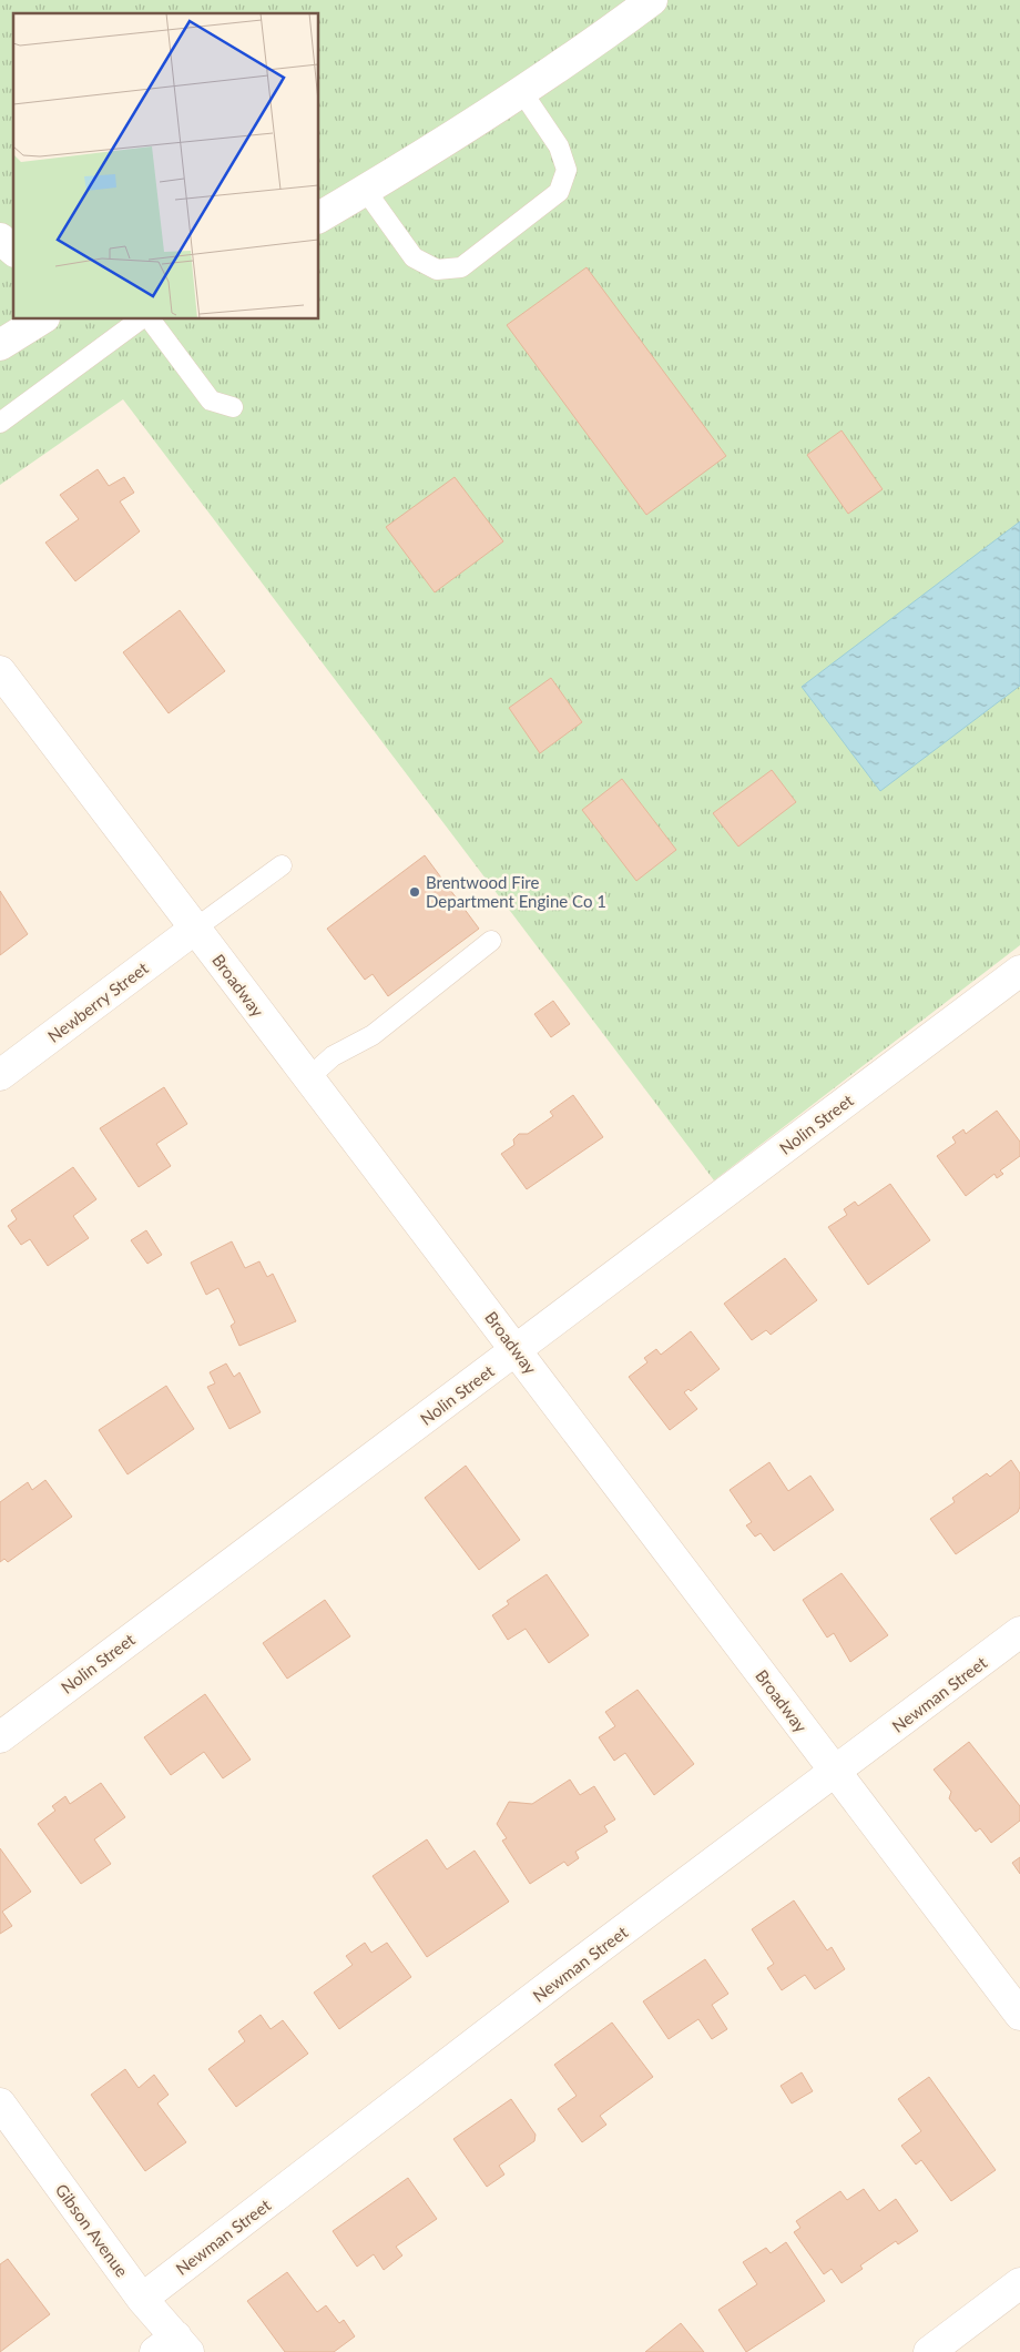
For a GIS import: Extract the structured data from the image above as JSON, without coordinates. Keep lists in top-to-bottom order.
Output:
{
  "streets": {
    "street": [
      "Broadway",
      "Newberry Street",
      "Nolin Street",
      "Newman Street",
      "Gibson Avenue"
    ]
  },
  "crossings": [
    ["Broadway", "Newberry Street"],
    ["Broadway", "Nolin Street"],
    ["Broadway", "Newman Street"],
    ["Newman Street", "Gibson Avenue"]
  ],
  "places": ["Brentwood Fire Department Engine Co 1"]
}
